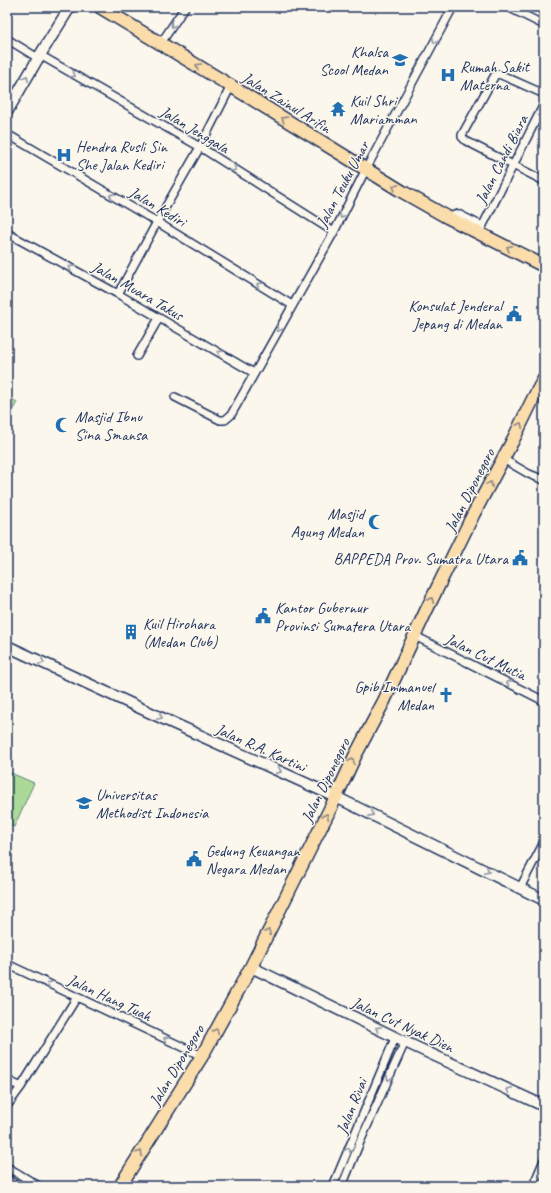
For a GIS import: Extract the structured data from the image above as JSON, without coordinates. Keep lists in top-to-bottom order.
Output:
{
  "streets": {
    "main road": ["Jalan Zainul Arifin", "Jalan Diponegoro"],
    "street": [
      "Jalan Jenggala",
      "Jalan Candi Biara",
      "Jalan Teuku Umar",
      "Jalan Kediri",
      "Jalan Muara Takus",
      "Jalan Cut Mutia",
      "Jalan R.A. Kartini",
      "Jalan Hang Tuah",
      "Jalan Cut Nyak Dien",
      "Jalan Rivai"
    ]
  },
  "crossings": [
    ["Jalan Zainul Arifin", "Jalan Candi Biara"],
    ["Jalan Zainul Arifin", "Jalan Teuku Umar"],
    ["Jalan Jenggala", "Jalan Teuku Umar"],
    ["Jalan Teuku Umar", "Jalan Kediri"],
    ["Jalan Teuku Umar", "Jalan Muara Takus"],
    ["Jalan Diponegoro", "Jalan Cut Mutia"],
    ["Jalan Diponegoro", "Jalan R.A. Kartini"],
    ["Jalan Diponegoro", "Jalan Hang Tuah"],
    ["Jalan Diponegoro", "Jalan Cut Nyak Dien"],
    ["Jalan Cut Nyak Dien", "Jalan Rivai"]
  ],
  "one_way": [
    "Jalan Zainul Arifin",
    "Jalan Jenggala",
    "Jalan Teuku Umar",
    "Jalan Kediri",
    "Jalan Muara Takus",
    "Jalan Diponegoro",
    "Jalan Cut Mutia",
    "Jalan R.A. Kartini",
    "Jalan Hang Tuah",
    "Jalan Cut Nyak Dien"
  ],
  "places": {
    "school or university": ["Khalsa Scool Medan", "Universitas Methodist Indonesia"],
    "hospital": ["Rumah Sakit Materna", "Hendra Rusli Sin She Jalan Kediri"],
    "temple": ["Kuil Shri Mariamman"],
    "public building": [
      "Konsulat Jenderal Jepang di Medan",
      "BAPPEDA Prov. Sumatra Utara",
      "Kantor Gubernur Provinsi Sumatera Utara",
      "Gedung Keuangan Negara Medan"
    ],
    "mosque": ["Masjid Ibnu Sina Smansa", "Masjid Agung Medan"],
    "building": ["Kuil Hirohara (Medan Club)"],
    "church": ["Gpib Immanuel Medan"]
  }
}
